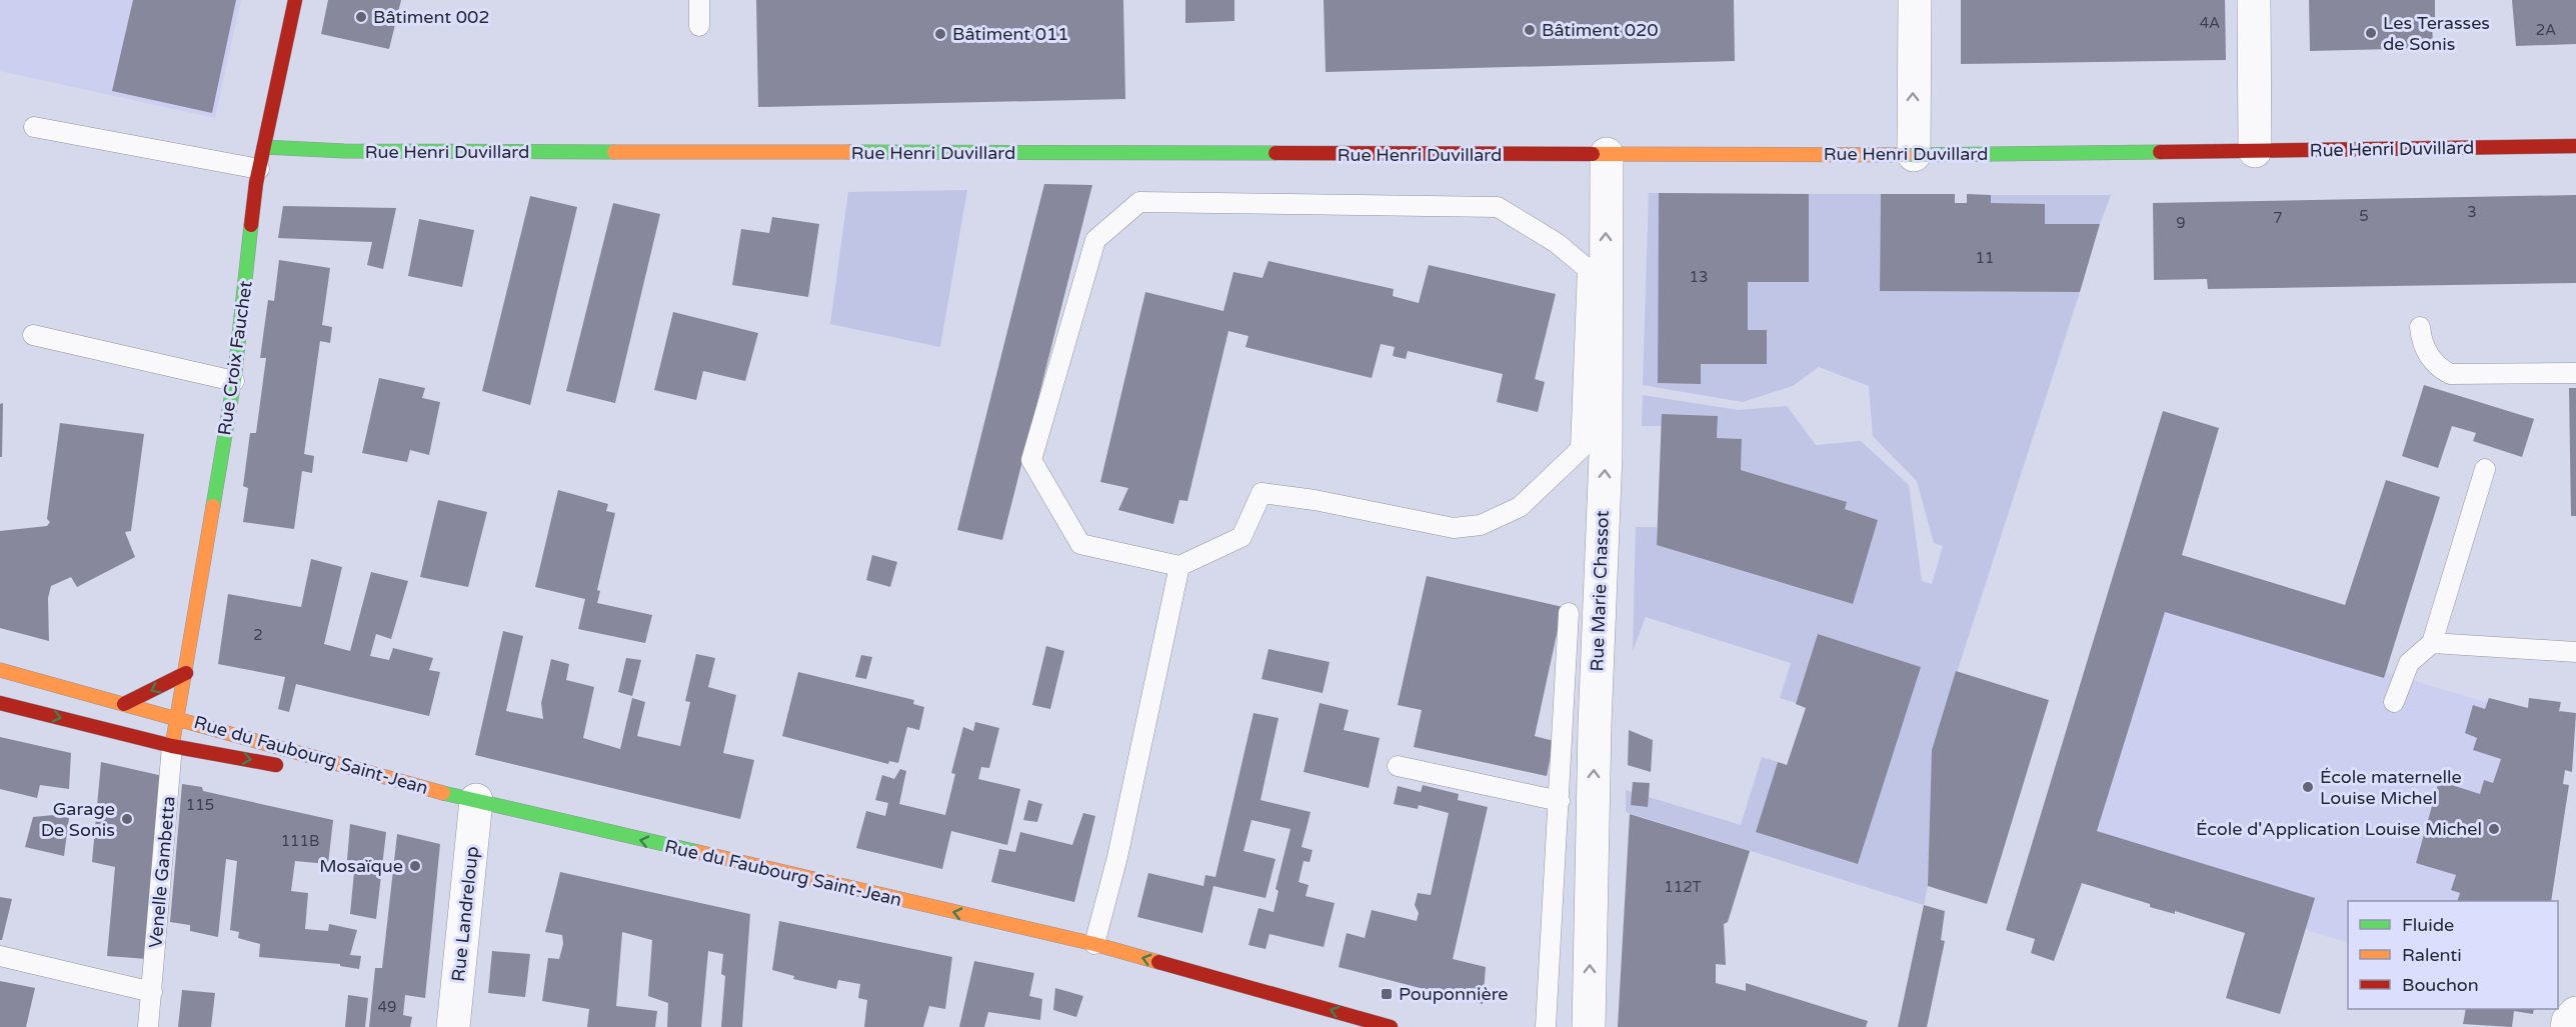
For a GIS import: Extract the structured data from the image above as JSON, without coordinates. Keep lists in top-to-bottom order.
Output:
{
  "streets": {
    "street": [
      "Rue Henri Duvillard",
      "Rue Croix Fauchet",
      "Rue Marie Chassot",
      "Rue du Faubourg Saint-Jean",
      "Venelle Gambetta",
      "Rue Landreloup"
    ]
  },
  "crossings": [
    ["Rue Henri Duvillard", "Rue Croix Fauchet"],
    ["Rue Henri Duvillard", "Rue Marie Chassot"],
    ["Rue Croix Fauchet", "Rue du Faubourg Saint-Jean"],
    ["Rue Croix Fauchet", "Venelle Gambetta"],
    ["Rue du Faubourg Saint-Jean", "Venelle Gambetta"],
    ["Rue du Faubourg Saint-Jean", "Rue Landreloup"]
  ],
  "one_way": ["Rue Marie Chassot", "Rue du Faubourg Saint-Jean"],
  "places": {
    "other": [
      "Bâtiment 002",
      "Bâtiment 020",
      "Les Terasses de Sonis",
      "Bâtiment 011",
      "École maternelle Louise Michel",
      "Garage De Sonis",
      "École d'Application Louise Michel",
      "Mosaïque"
    ],
    "transit": ["Pouponnière"]
  },
  "house_numbers": [
    "4A",
    "2A",
    "3",
    "5",
    "7",
    "9",
    "11",
    "13",
    "2",
    "115",
    "111B",
    "112T",
    "49"
  ],
  "legend": ["Fluide", "Ralenti", "Bouchon"]
}
